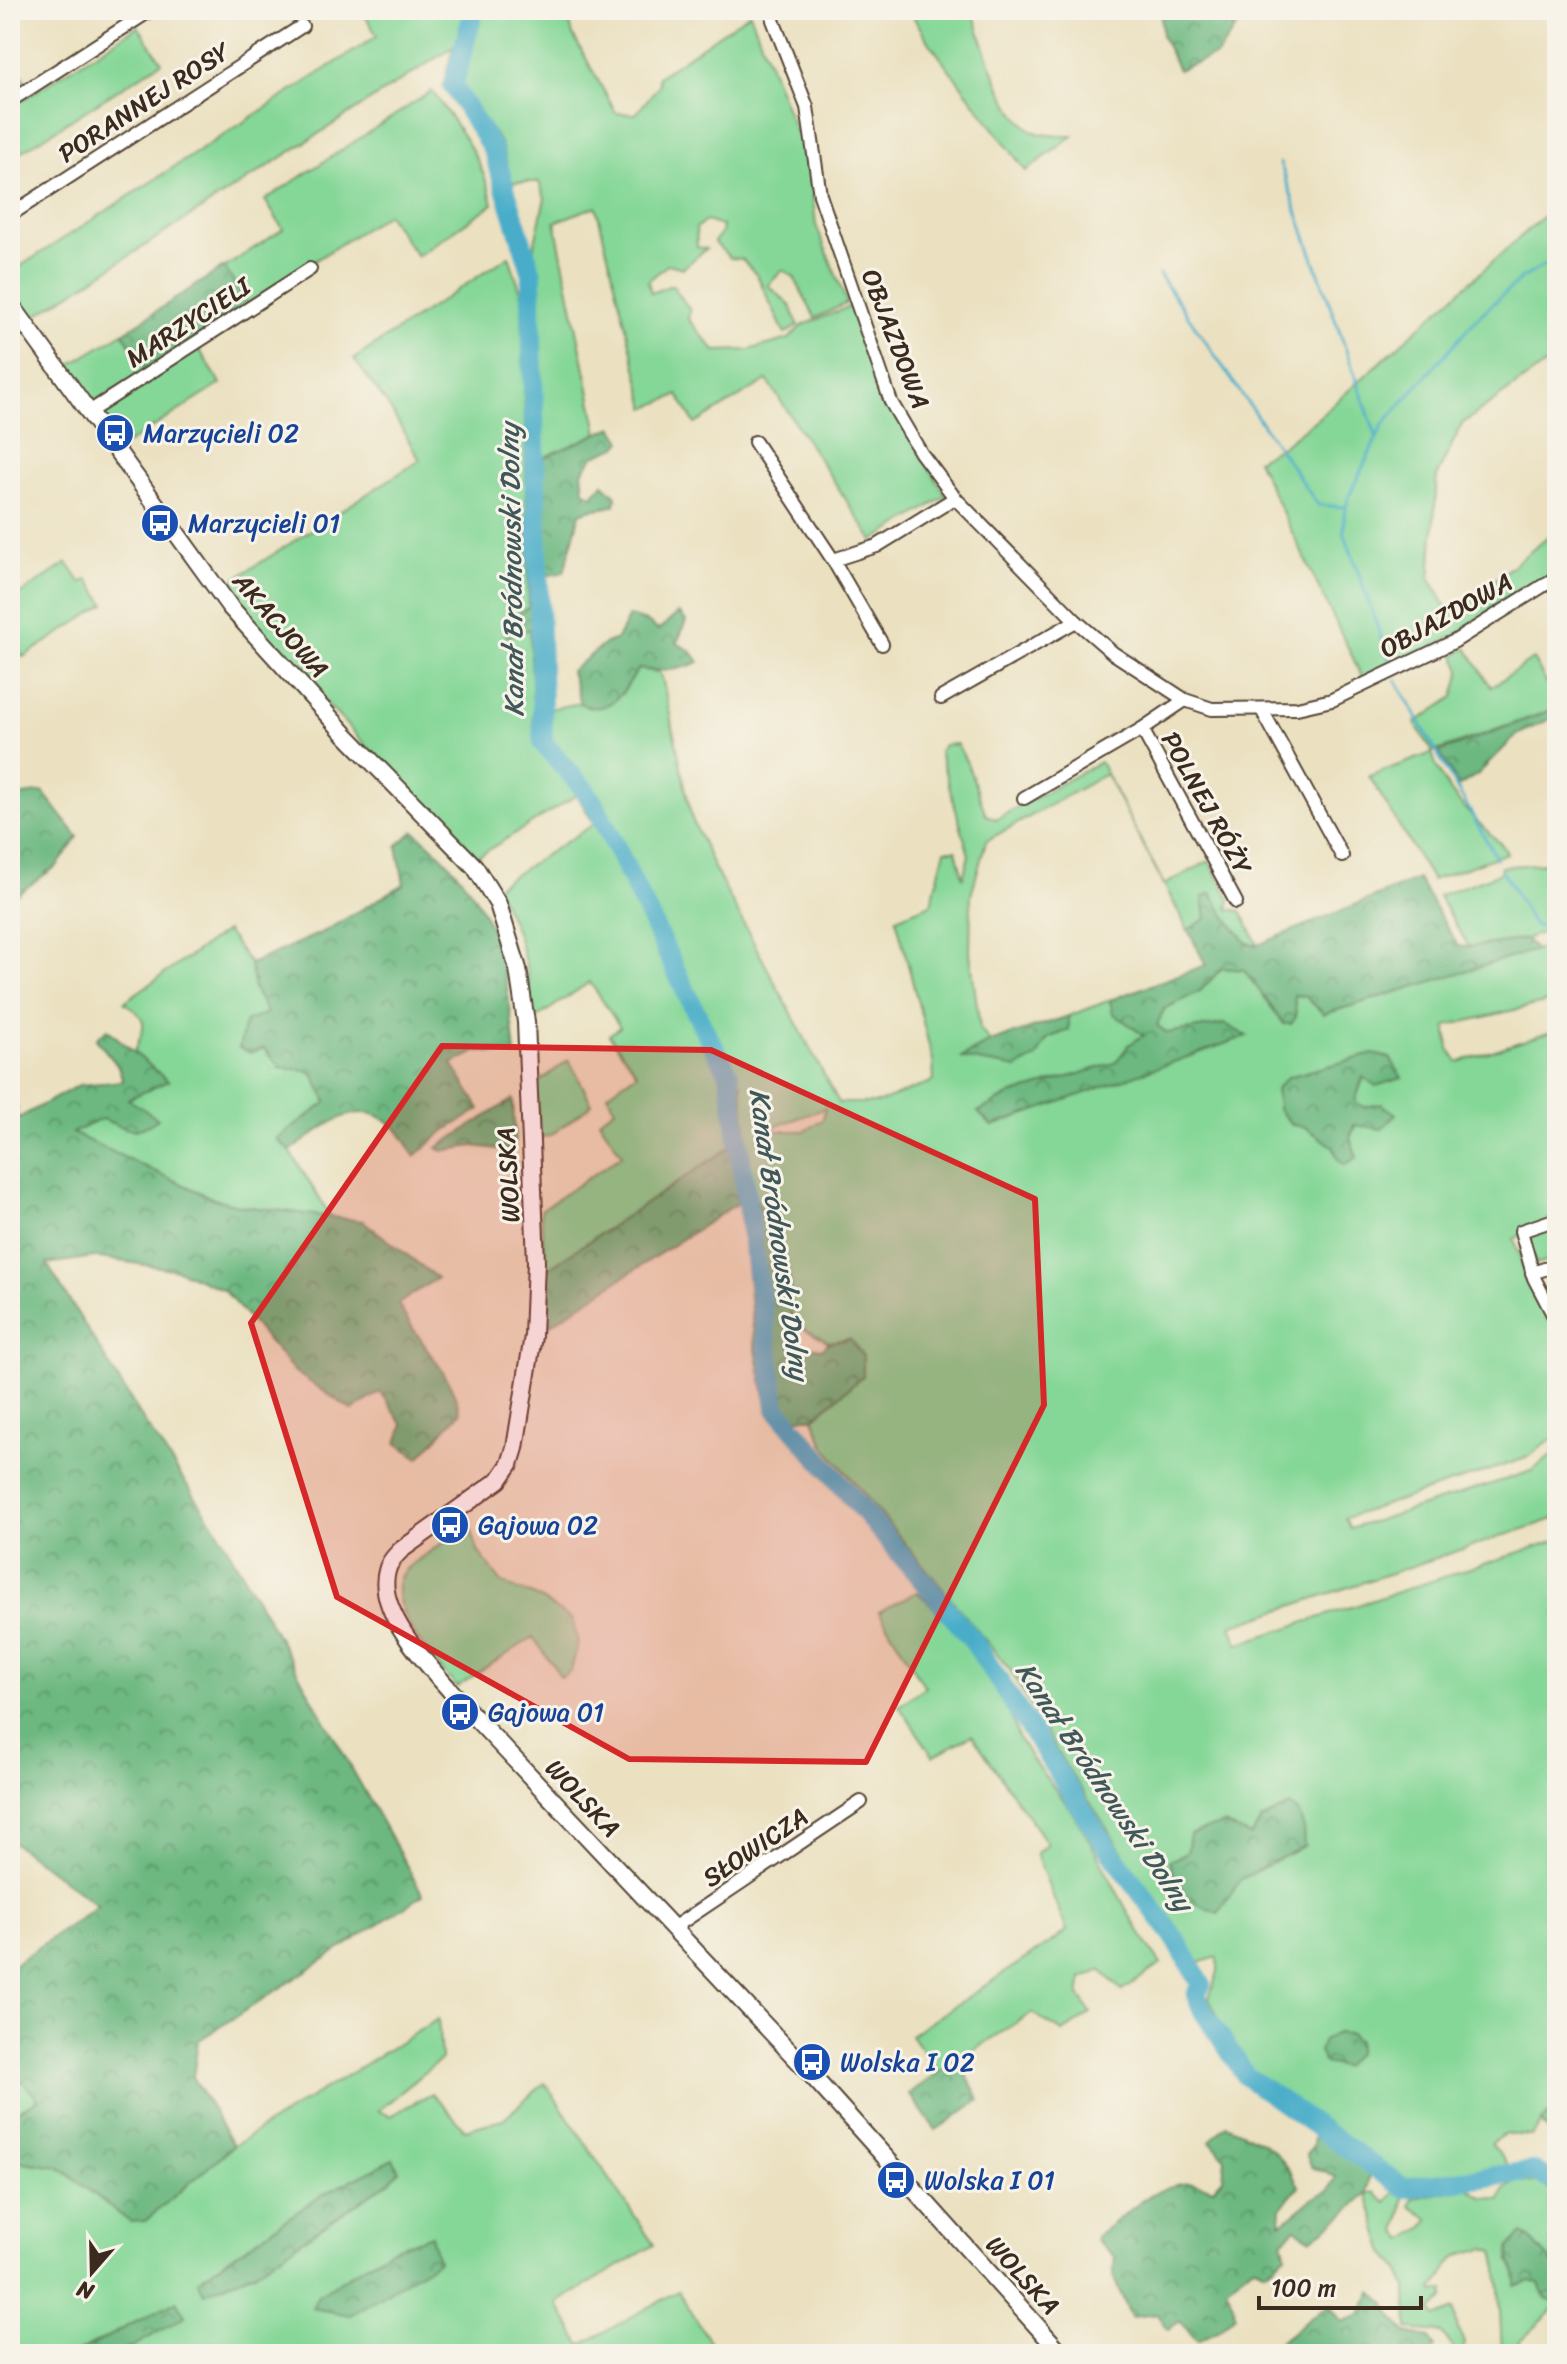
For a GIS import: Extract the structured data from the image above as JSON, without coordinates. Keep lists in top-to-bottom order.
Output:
{
  "streets": {
    "street": [
      "PORANNEJ ROSY",
      "MARZYCIELI",
      "OBJAZDOWA",
      "AKACJOWA",
      "POLNEJ RÓŻY",
      "WOLSKA",
      "SŁOWICZA"
    ]
  },
  "crossings": [
    ["MARZYCIELI", "AKACJOWA"],
    ["OBJAZDOWA", "POLNEJ RÓŻY"],
    ["AKACJOWA", "WOLSKA"],
    ["WOLSKA", "SŁOWICZA"]
  ],
  "water": ["Kanał Bródnowski Dolny"],
  "places": {
    "bus stop": [
      "Marzycieli 02",
      "Marzycieli 01",
      "Gajowa 02",
      "Gajowa 01",
      "Wolska I 02",
      "Wolska I 01"
    ]
  },
  "scale_bar": "100 m",
  "north": "bottom"
}
